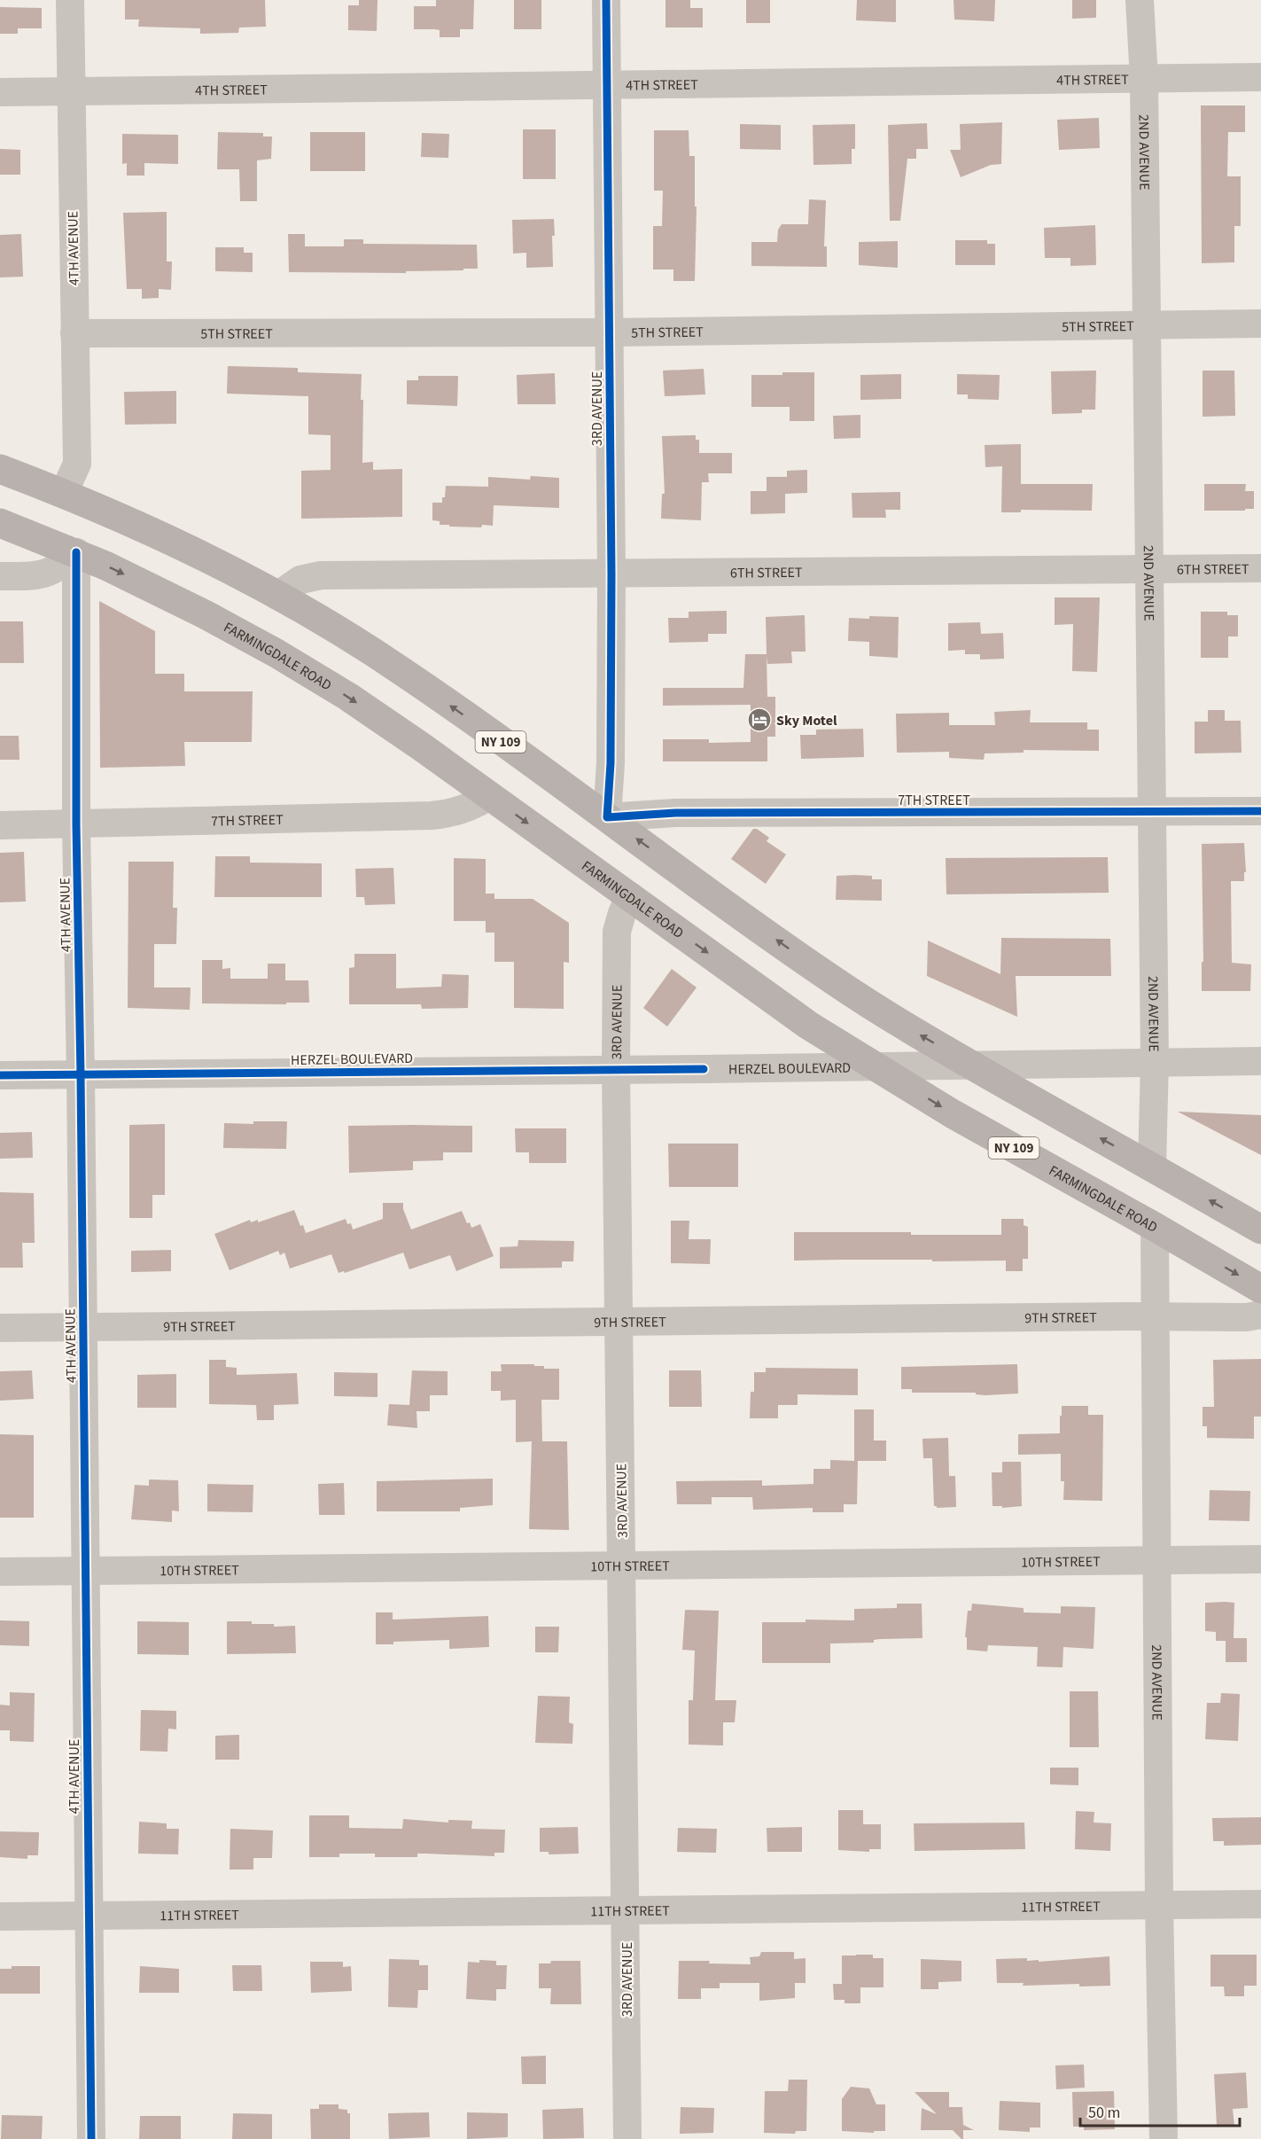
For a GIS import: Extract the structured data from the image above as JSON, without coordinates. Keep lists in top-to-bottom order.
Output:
{
  "streets": {
    "main road": ["FARMINGDALE ROAD", "NY 109"],
    "street": [
      "4TH STREET",
      "2ND AVENUE",
      "4TH AVENUE",
      "5TH STREET",
      "3RD AVENUE",
      "6TH STREET",
      "7TH STREET",
      "HERZEL BOULEVARD",
      "9TH STREET",
      "10TH STREET",
      "11TH STREET"
    ]
  },
  "crossings": [
    ["4TH STREET", "2ND AVENUE"],
    ["4TH STREET", "4TH AVENUE"],
    ["4TH STREET", "3RD AVENUE"],
    ["2ND AVENUE", "5TH STREET"],
    ["2ND AVENUE", "6TH STREET"],
    ["2ND AVENUE", "FARMINGDALE ROAD"],
    ["2ND AVENUE", "NY 109"],
    ["2ND AVENUE", "7TH STREET"],
    ["2ND AVENUE", "HERZEL BOULEVARD"],
    ["2ND AVENUE", "9TH STREET"],
    ["2ND AVENUE", "10TH STREET"],
    ["2ND AVENUE", "11TH STREET"],
    ["4TH AVENUE", "5TH STREET"],
    ["4TH AVENUE", "FARMINGDALE ROAD"],
    ["4TH AVENUE", "NY 109"],
    ["4TH AVENUE", "7TH STREET"],
    ["4TH AVENUE", "HERZEL BOULEVARD"],
    ["4TH AVENUE", "9TH STREET"],
    ["4TH AVENUE", "10TH STREET"],
    ["4TH AVENUE", "11TH STREET"],
    ["5TH STREET", "3RD AVENUE"],
    ["3RD AVENUE", "6TH STREET"],
    ["3RD AVENUE", "FARMINGDALE ROAD"],
    ["3RD AVENUE", "NY 109"],
    ["3RD AVENUE", "7TH STREET"],
    ["3RD AVENUE", "HERZEL BOULEVARD"],
    ["3RD AVENUE", "9TH STREET"],
    ["3RD AVENUE", "10TH STREET"],
    ["3RD AVENUE", "11TH STREET"],
    ["6TH STREET", "NY 109"],
    ["FARMINGDALE ROAD", "7TH STREET"],
    ["FARMINGDALE ROAD", "HERZEL BOULEVARD"],
    ["NY 109", "7TH STREET"],
    ["NY 109", "HERZEL BOULEVARD"]
  ],
  "places": {
    "hotel": ["Sky Motel"]
  },
  "scale_bar": "50 m"
}
